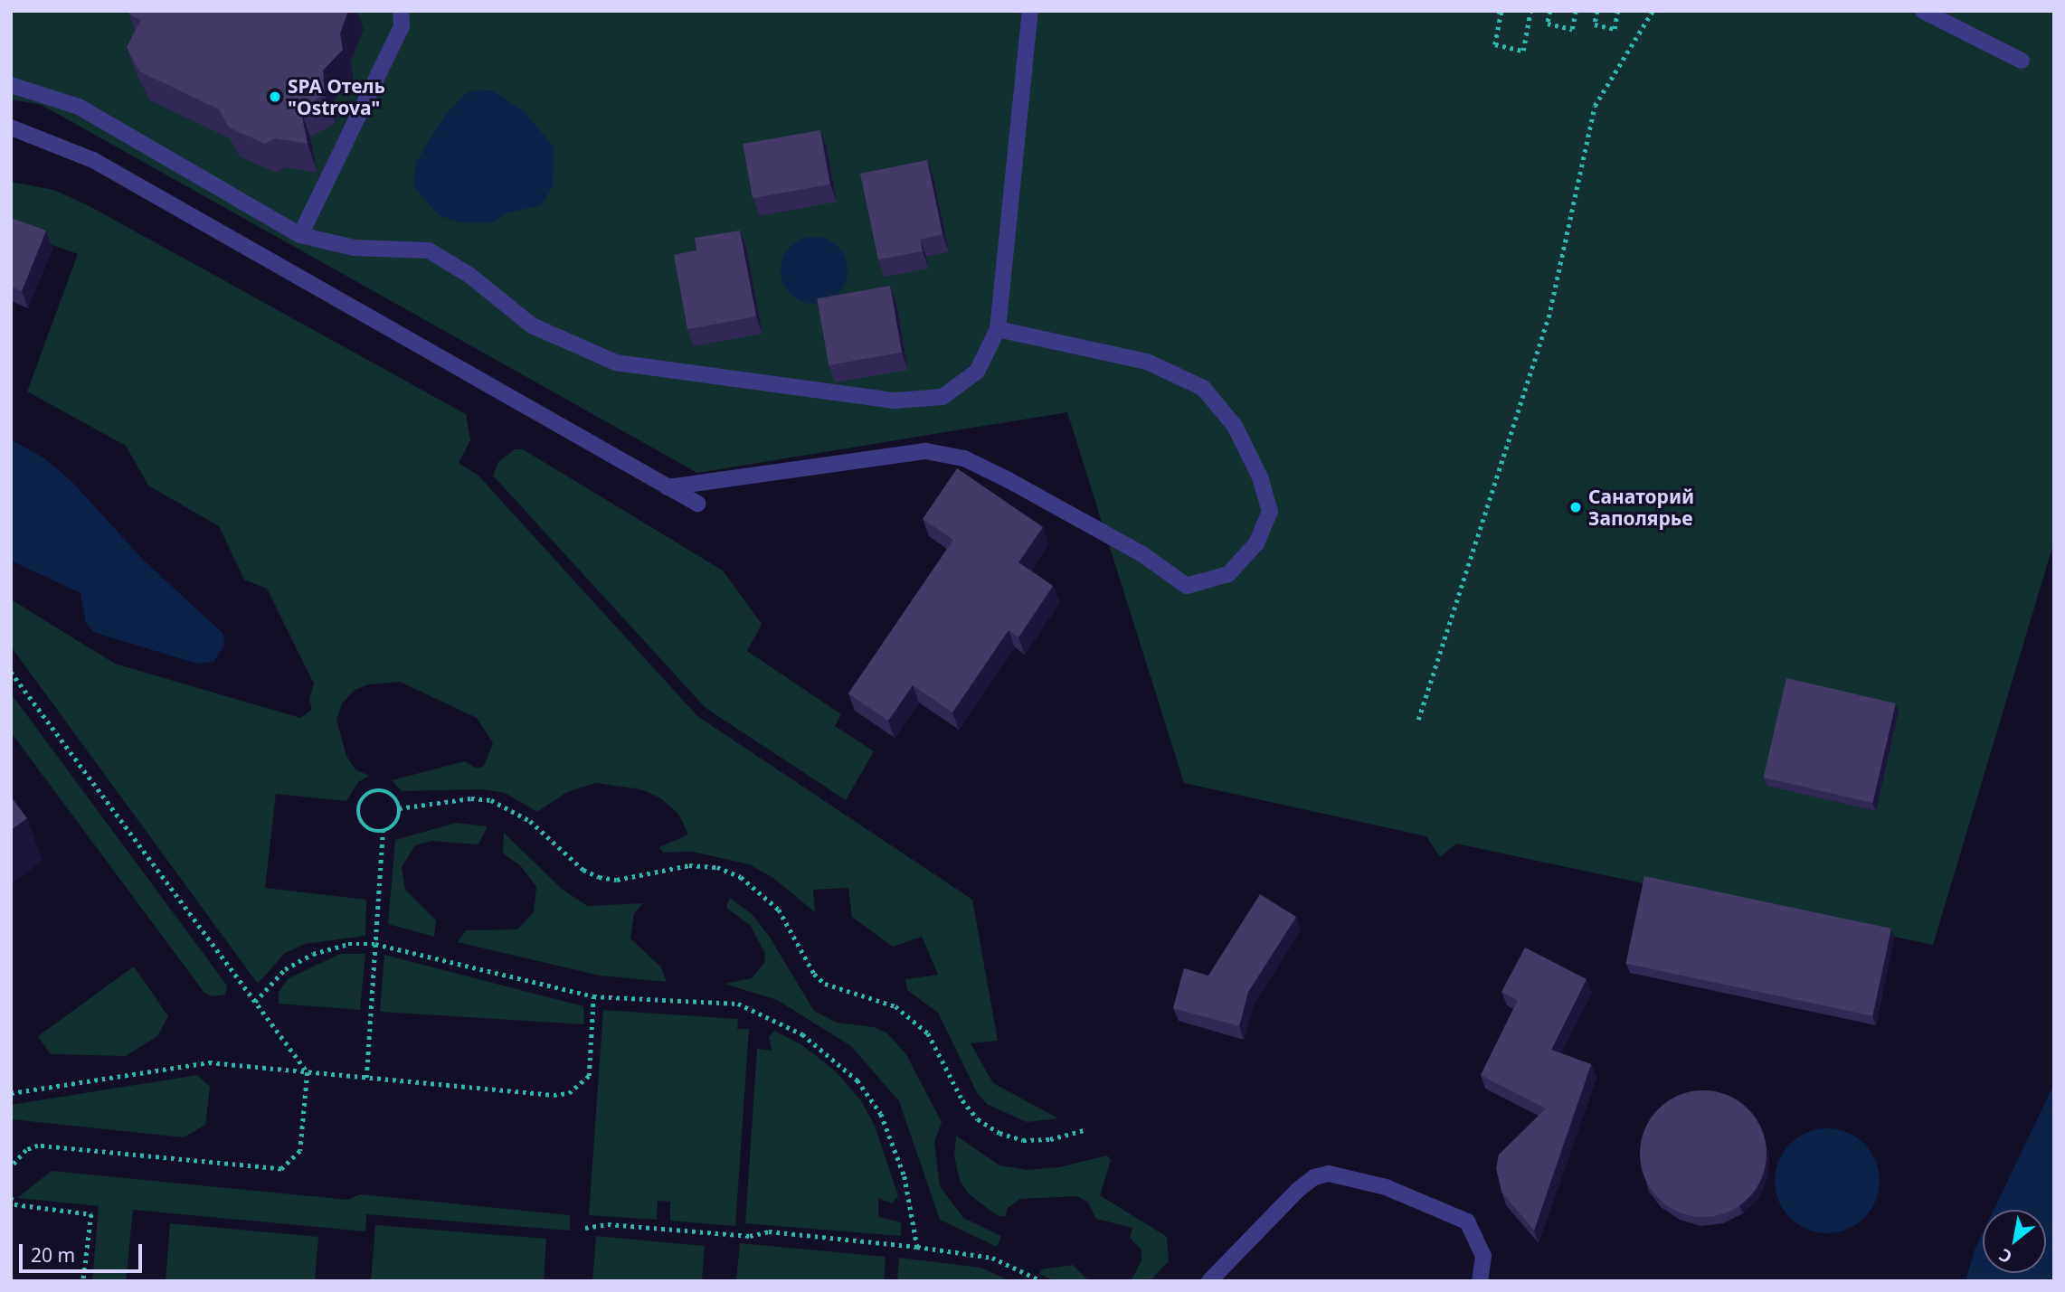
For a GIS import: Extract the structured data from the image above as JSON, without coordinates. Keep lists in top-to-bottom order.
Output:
{
  "places": ["SPA Отель \"Ostrova\"", "Санаторий Заполярье"],
  "scale_bar": "20 m",
  "north": "bottom left"
}
